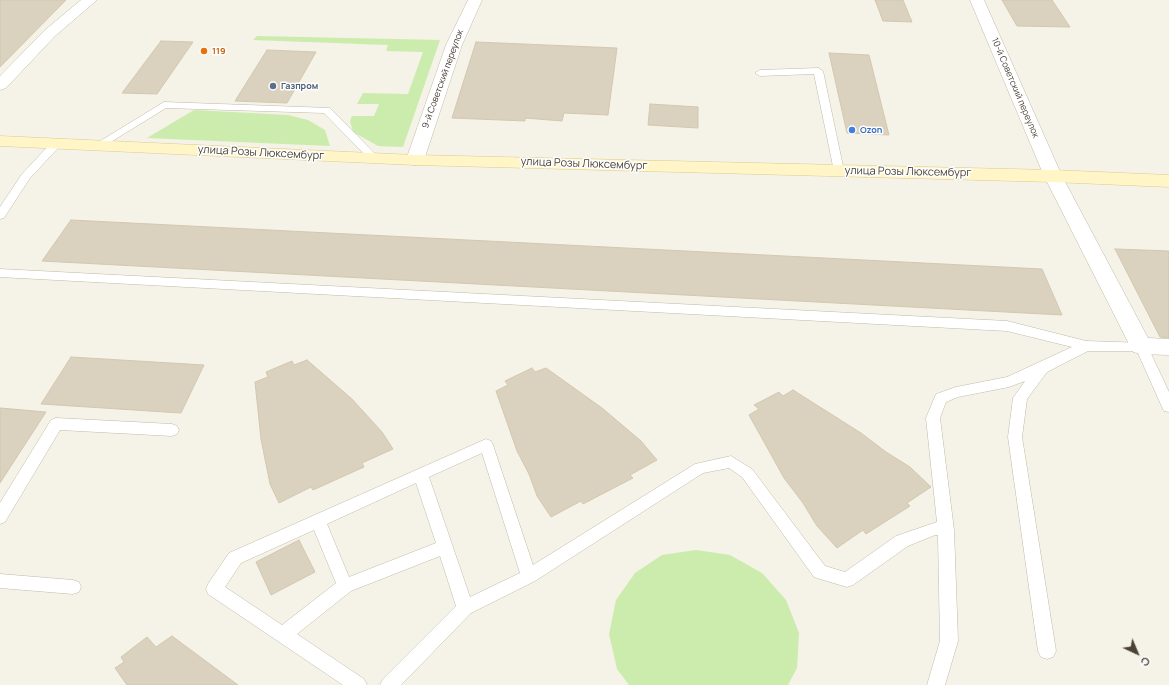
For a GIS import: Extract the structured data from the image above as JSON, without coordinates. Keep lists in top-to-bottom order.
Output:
{
  "streets": {
    "main road": ["улица Розы Люксембург"],
    "street": ["9-й Советский переулок", "10-й Советский переулок"]
  },
  "crossings": [
    ["9-й Советский переулок", "улица Розы Люксембург"],
    ["10-й Советский переулок", "улица Розы Люксембург"]
  ],
  "places": ["119", "Газпром", "Ozon"],
  "north": "bottom right"
}
